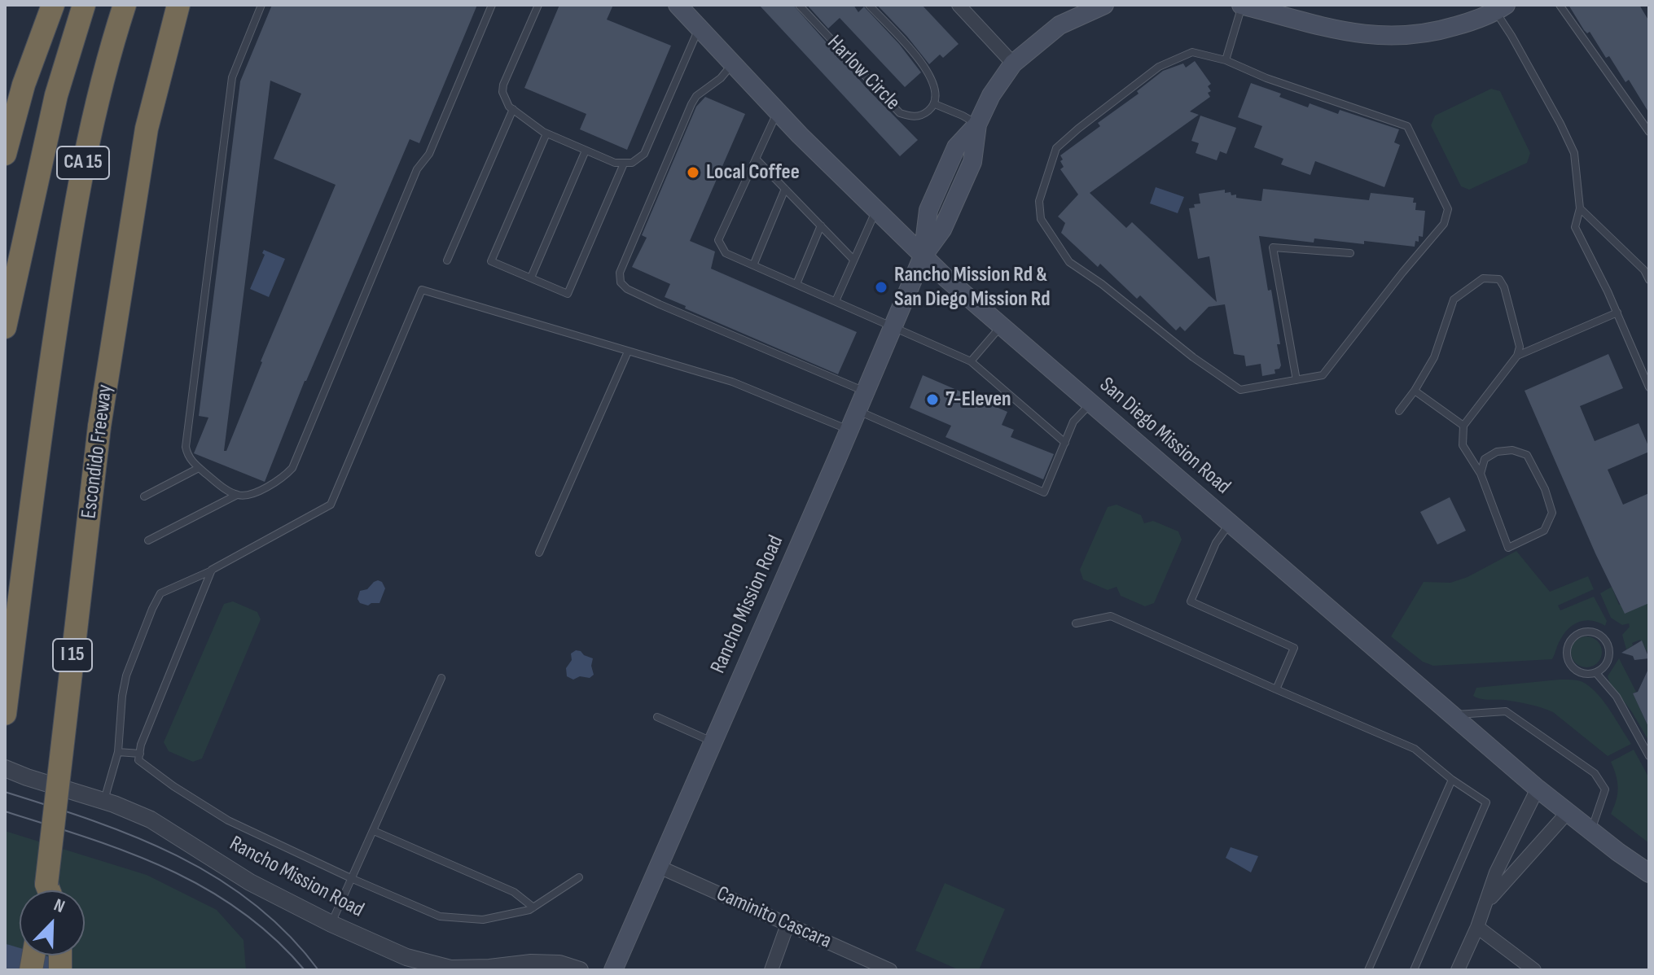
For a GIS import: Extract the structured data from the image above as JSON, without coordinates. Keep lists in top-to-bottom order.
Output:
{
  "streets": {
    "highway": ["CA 15", "Escondido Freeway", "I 15"],
    "main road": ["San Diego Mission Road", "Rancho Mission Road"],
    "street": ["Caminito Cascara"],
    "lane": ["Harlow Circle"]
  },
  "crossings": [
    ["Harlow Circle", "Rancho Mission Road"],
    ["San Diego Mission Road", "Rancho Mission Road"],
    ["Rancho Mission Road", "Caminito Cascara"]
  ],
  "places": ["Local Coffee", "Rancho Mission Rd & San Diego Mission Rd", "7-Eleven"],
  "north": "top right"
}
